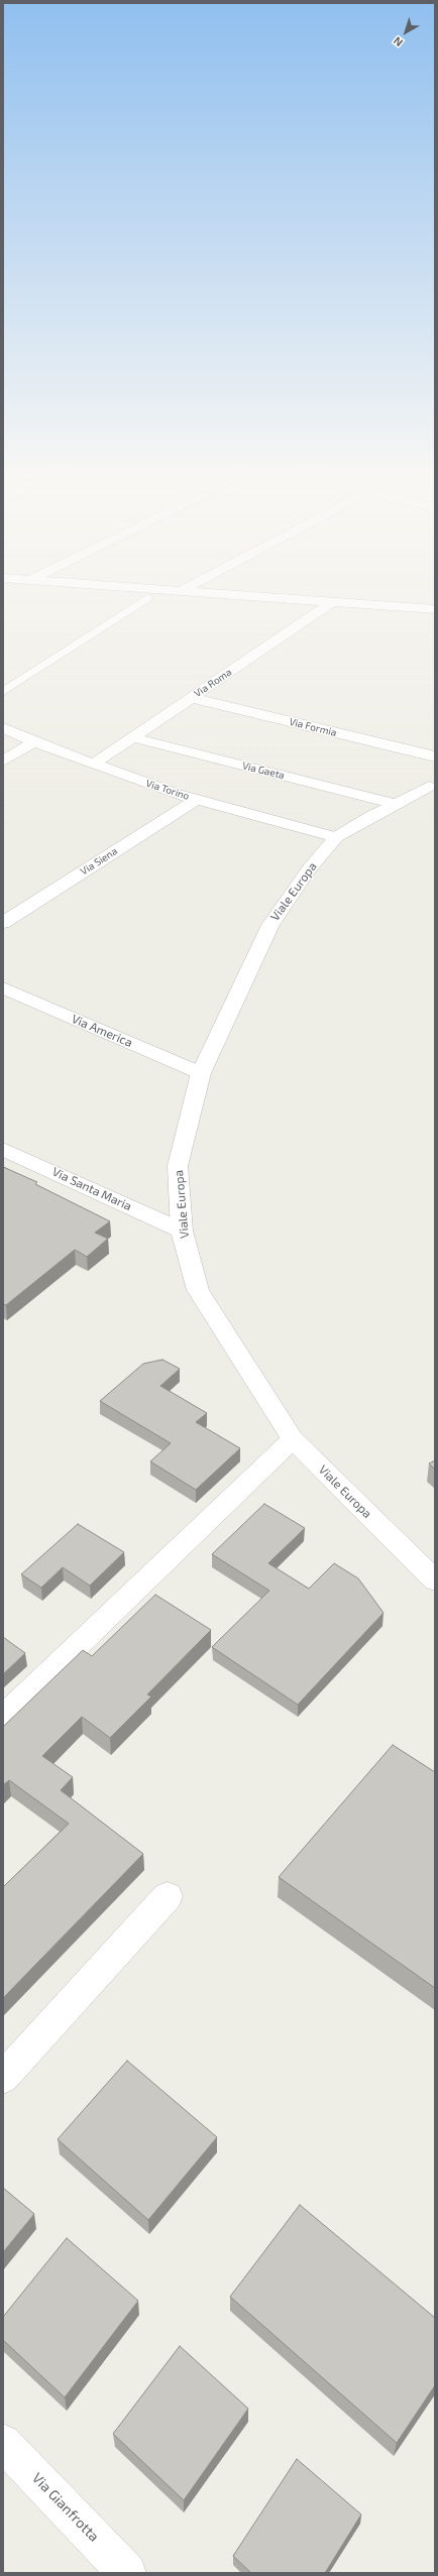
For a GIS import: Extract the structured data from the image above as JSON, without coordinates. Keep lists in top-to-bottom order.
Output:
{
  "streets": {
    "street": [
      "Via Roma",
      "Via Formia",
      "Via Gaeta",
      "Via Torino",
      "Via Siena",
      "Viale Europa",
      "Via America",
      "Via Santa Maria",
      "Via Gianfrotta"
    ]
  },
  "crossings": [
    ["Via Roma", "Via Formia"],
    ["Via Roma", "Via Gaeta"],
    ["Via Roma", "Via Torino"],
    ["Via Gaeta", "Viale Europa"],
    ["Via Torino", "Via Siena"],
    ["Via Torino", "Viale Europa"],
    ["Viale Europa", "Via America"],
    ["Viale Europa", "Via Santa Maria"]
  ],
  "north": "bottom left"
}
